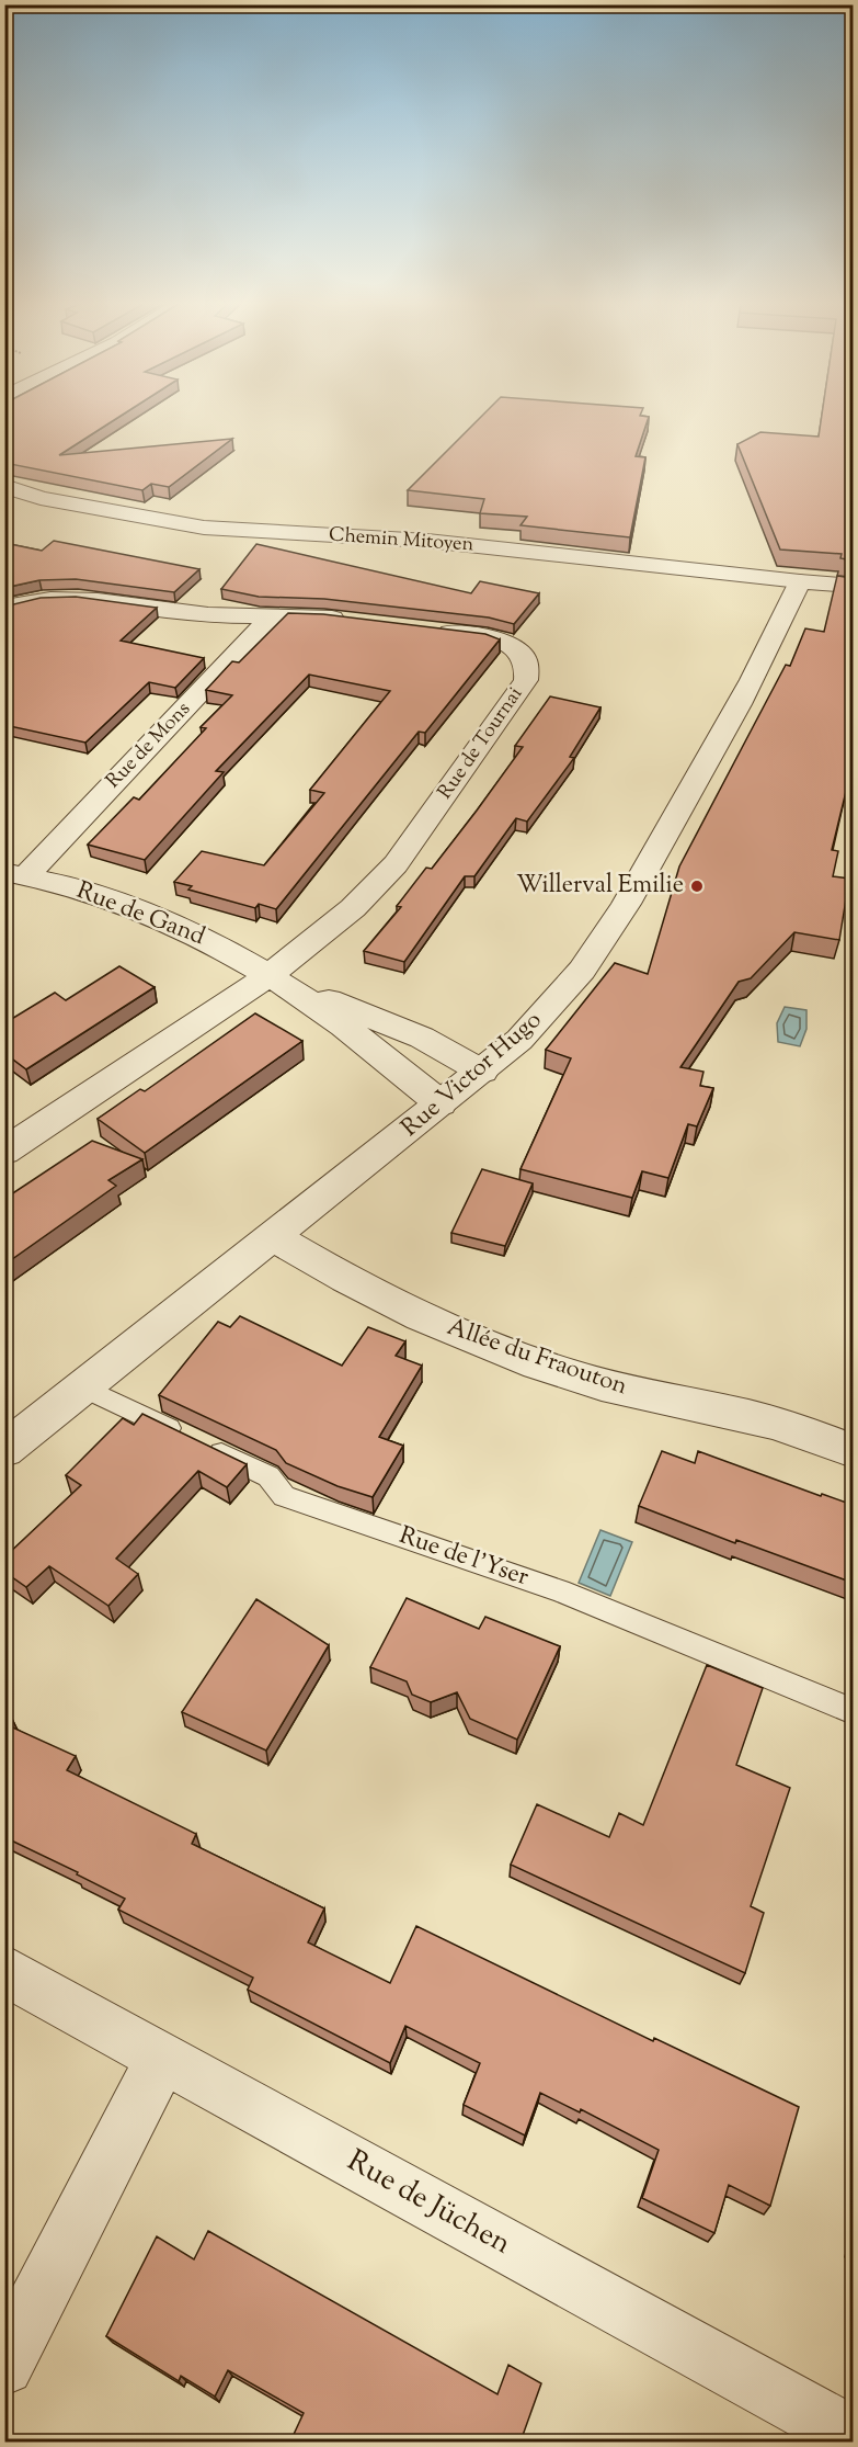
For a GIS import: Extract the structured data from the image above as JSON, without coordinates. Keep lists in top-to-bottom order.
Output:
{
  "streets": {
    "street": [
      "Chemin Mitoyen",
      "Rue de Tournai",
      "Rue de Mons",
      "Rue de Gand",
      "Rue Victor Hugo",
      "Allée du Fraouton",
      "Rue de Jüchen"
    ],
    "lane": ["Rue de l'Yser"]
  },
  "crossings": [
    ["Chemin Mitoyen", "Rue Victor Hugo"],
    ["Rue de Tournai", "Rue de Gand"],
    ["Rue de Mons", "Rue de Gand"],
    ["Rue Victor Hugo", "Allée du Fraouton"],
    ["Rue Victor Hugo", "Rue de l'Yser"]
  ],
  "places": ["Willerval Emilie"]
}
